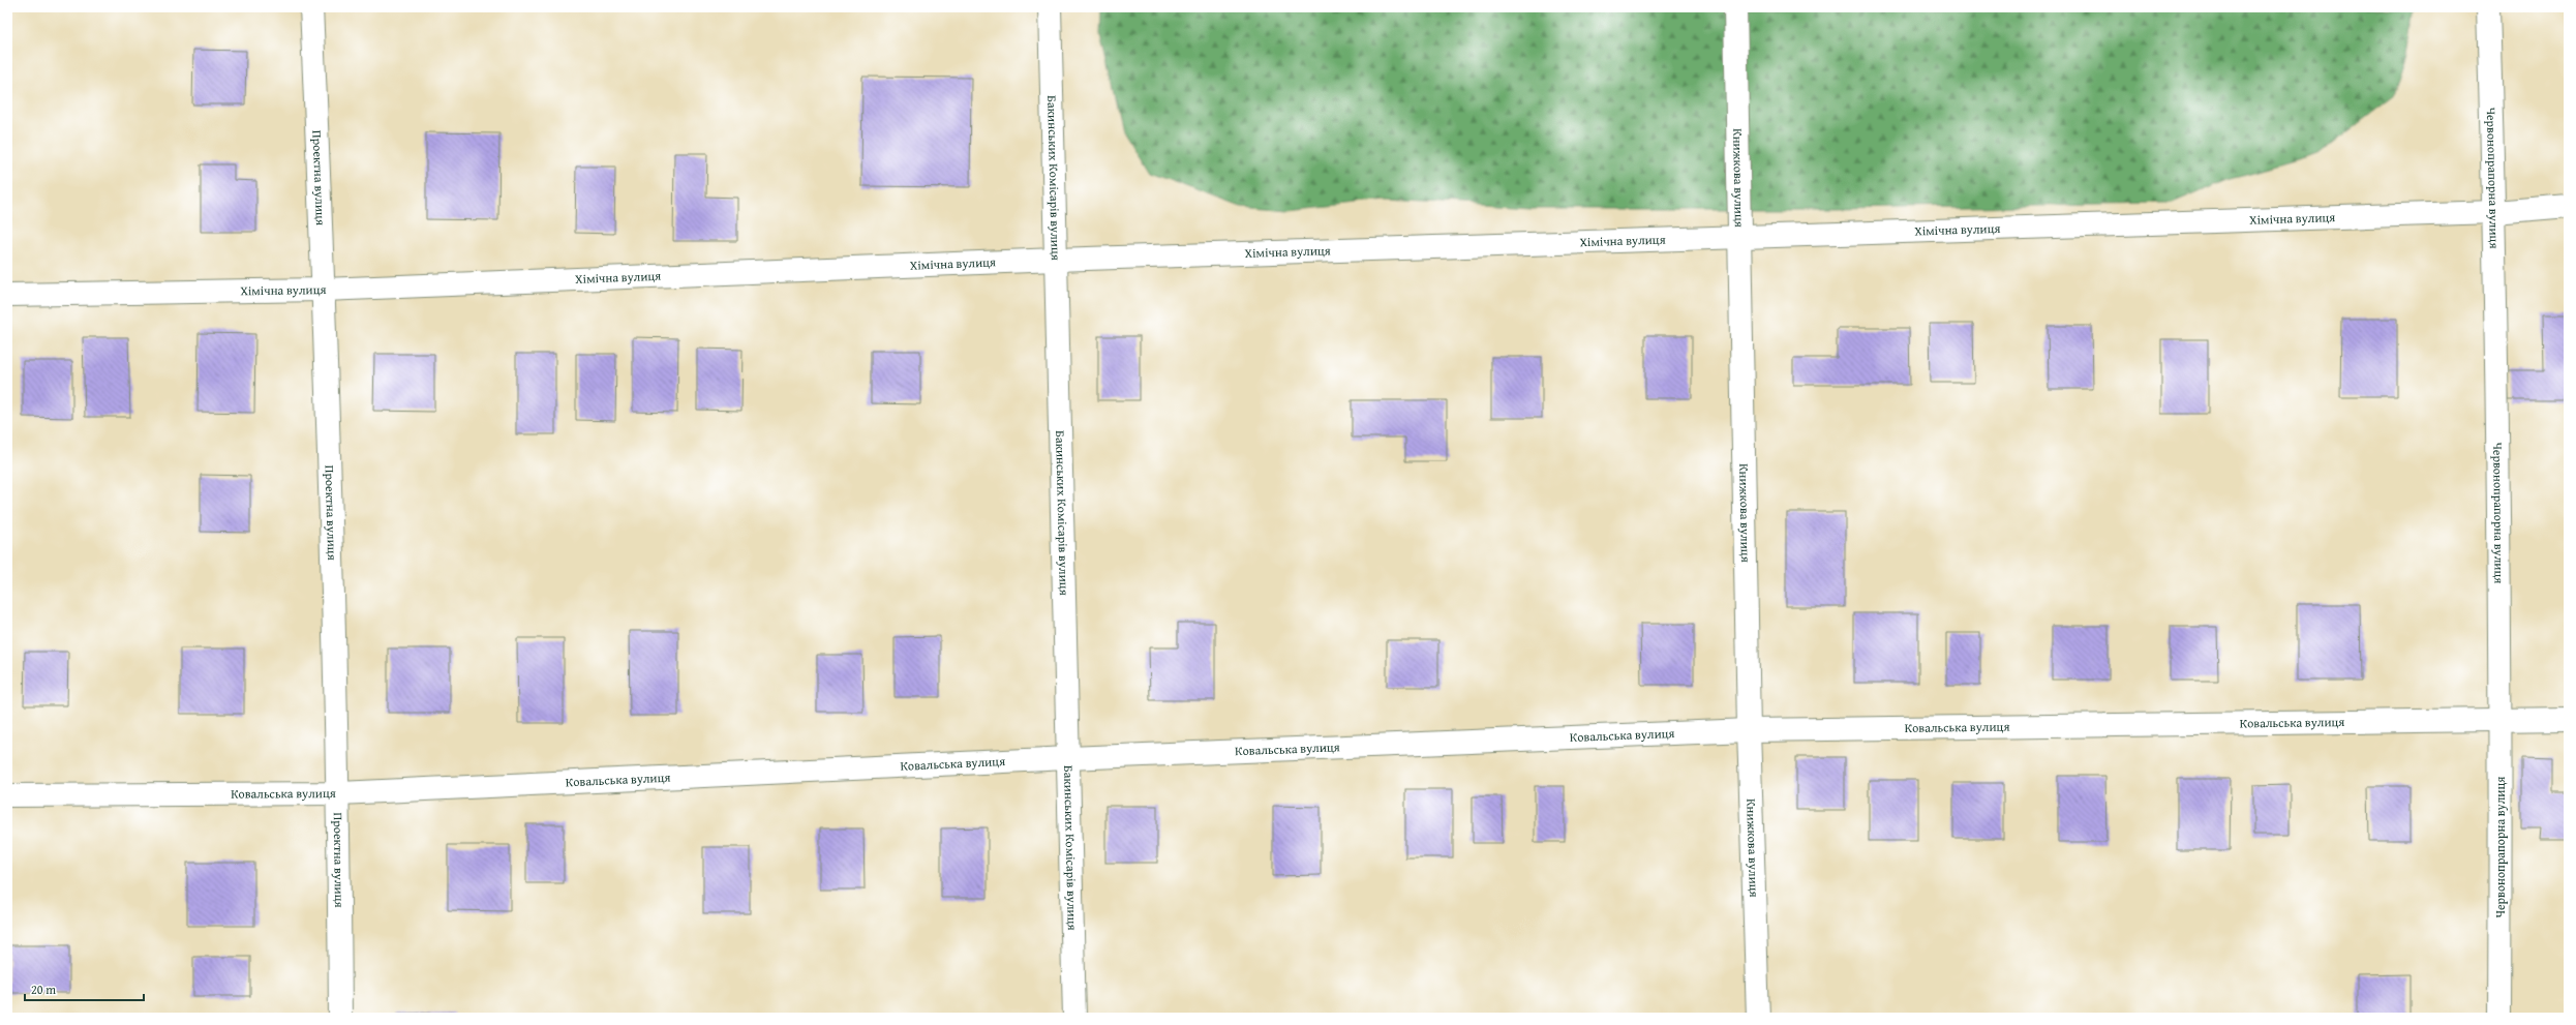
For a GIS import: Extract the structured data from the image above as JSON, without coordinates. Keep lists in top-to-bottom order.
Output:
{
  "streets": {
    "street": [
      "Проектна вулиця",
      "Бакинських Комісарів вулиця",
      "Книжкова вулиця",
      "Червонопрапорна вулиця",
      "Хімічна вулиця",
      "Ковальська вулиця"
    ]
  },
  "crossings": [
    ["Проектна вулиця", "Хімічна вулиця"],
    ["Проектна вулиця", "Ковальська вулиця"],
    ["Бакинських Комісарів вулиця", "Хімічна вулиця"],
    ["Бакинських Комісарів вулиця", "Ковальська вулиця"],
    ["Книжкова вулиця", "Хімічна вулиця"],
    ["Книжкова вулиця", "Ковальська вулиця"],
    ["Червонопрапорна вулиця", "Хімічна вулиця"],
    ["Червонопрапорна вулиця", "Ковальська вулиця"]
  ],
  "scale_bar": "20 m"
}
